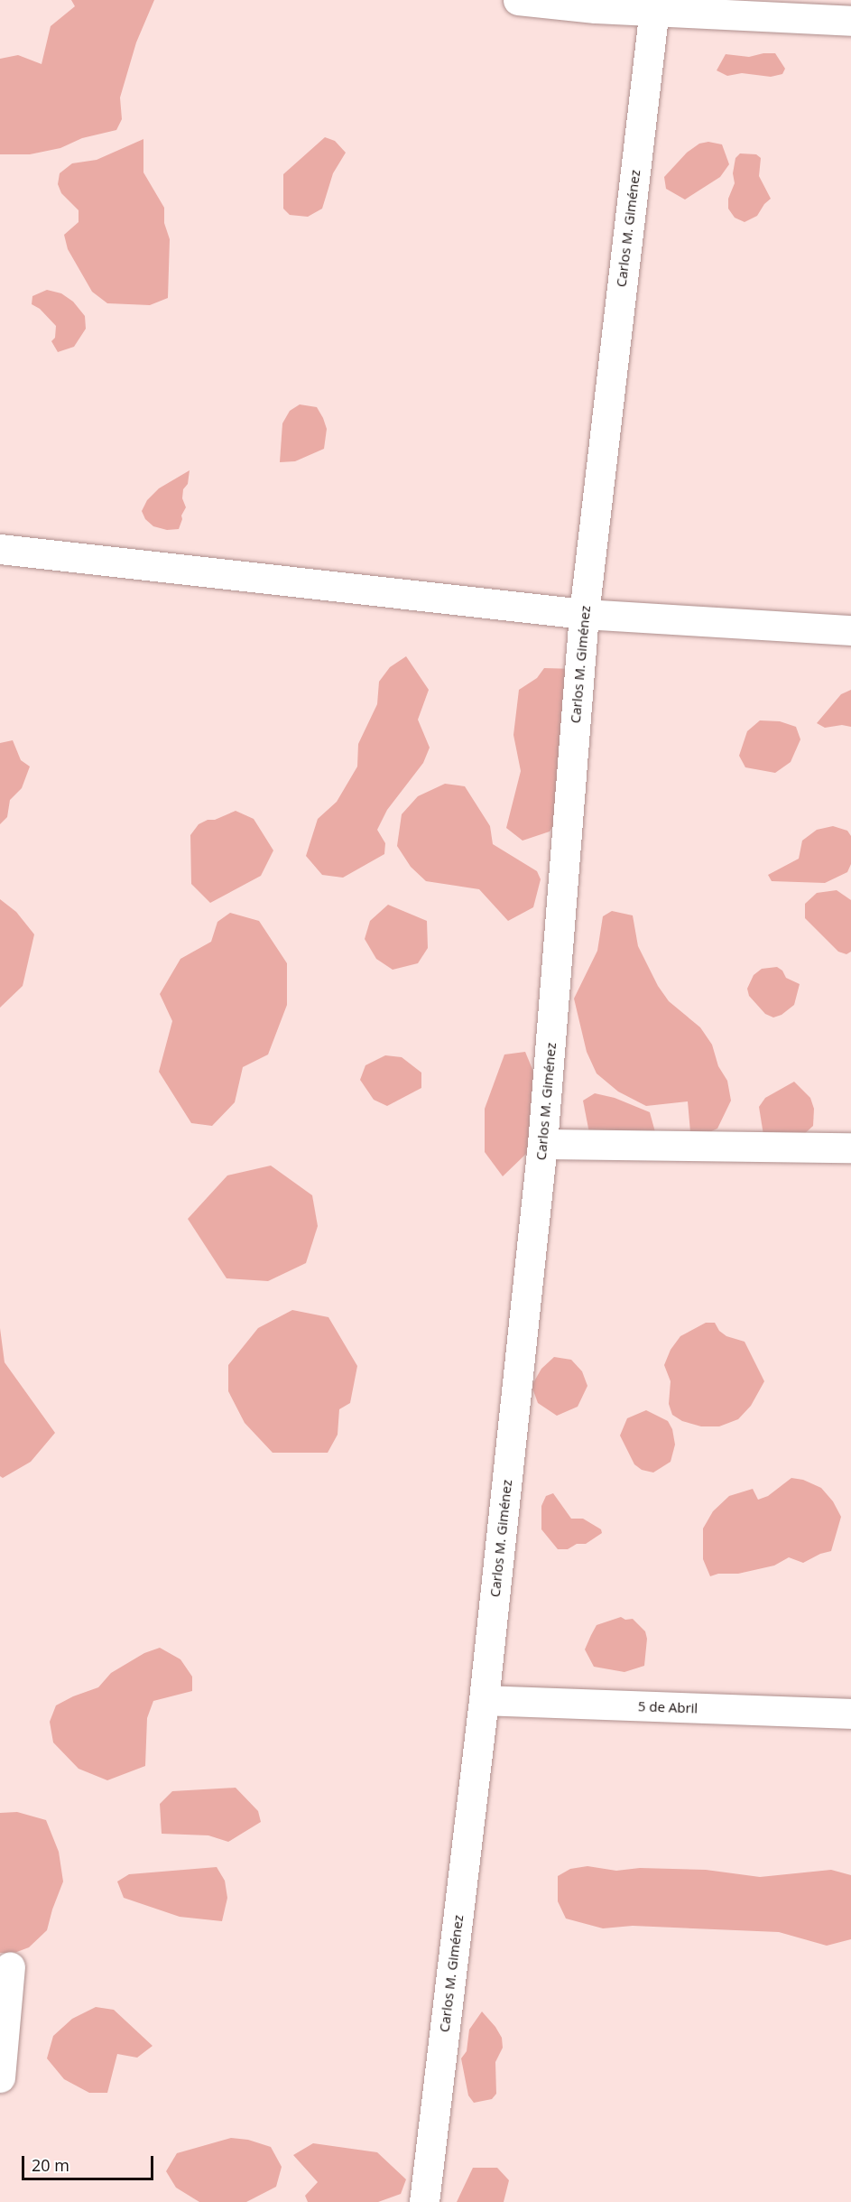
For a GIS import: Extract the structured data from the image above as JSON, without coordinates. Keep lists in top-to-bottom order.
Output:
{
  "streets": {
    "street": ["Carlos M. Giménez", "5 de Abril"]
  },
  "crossings": [
    ["Carlos M. Giménez", "5 de Abril"]
  ],
  "scale_bar": "20 m"
}
